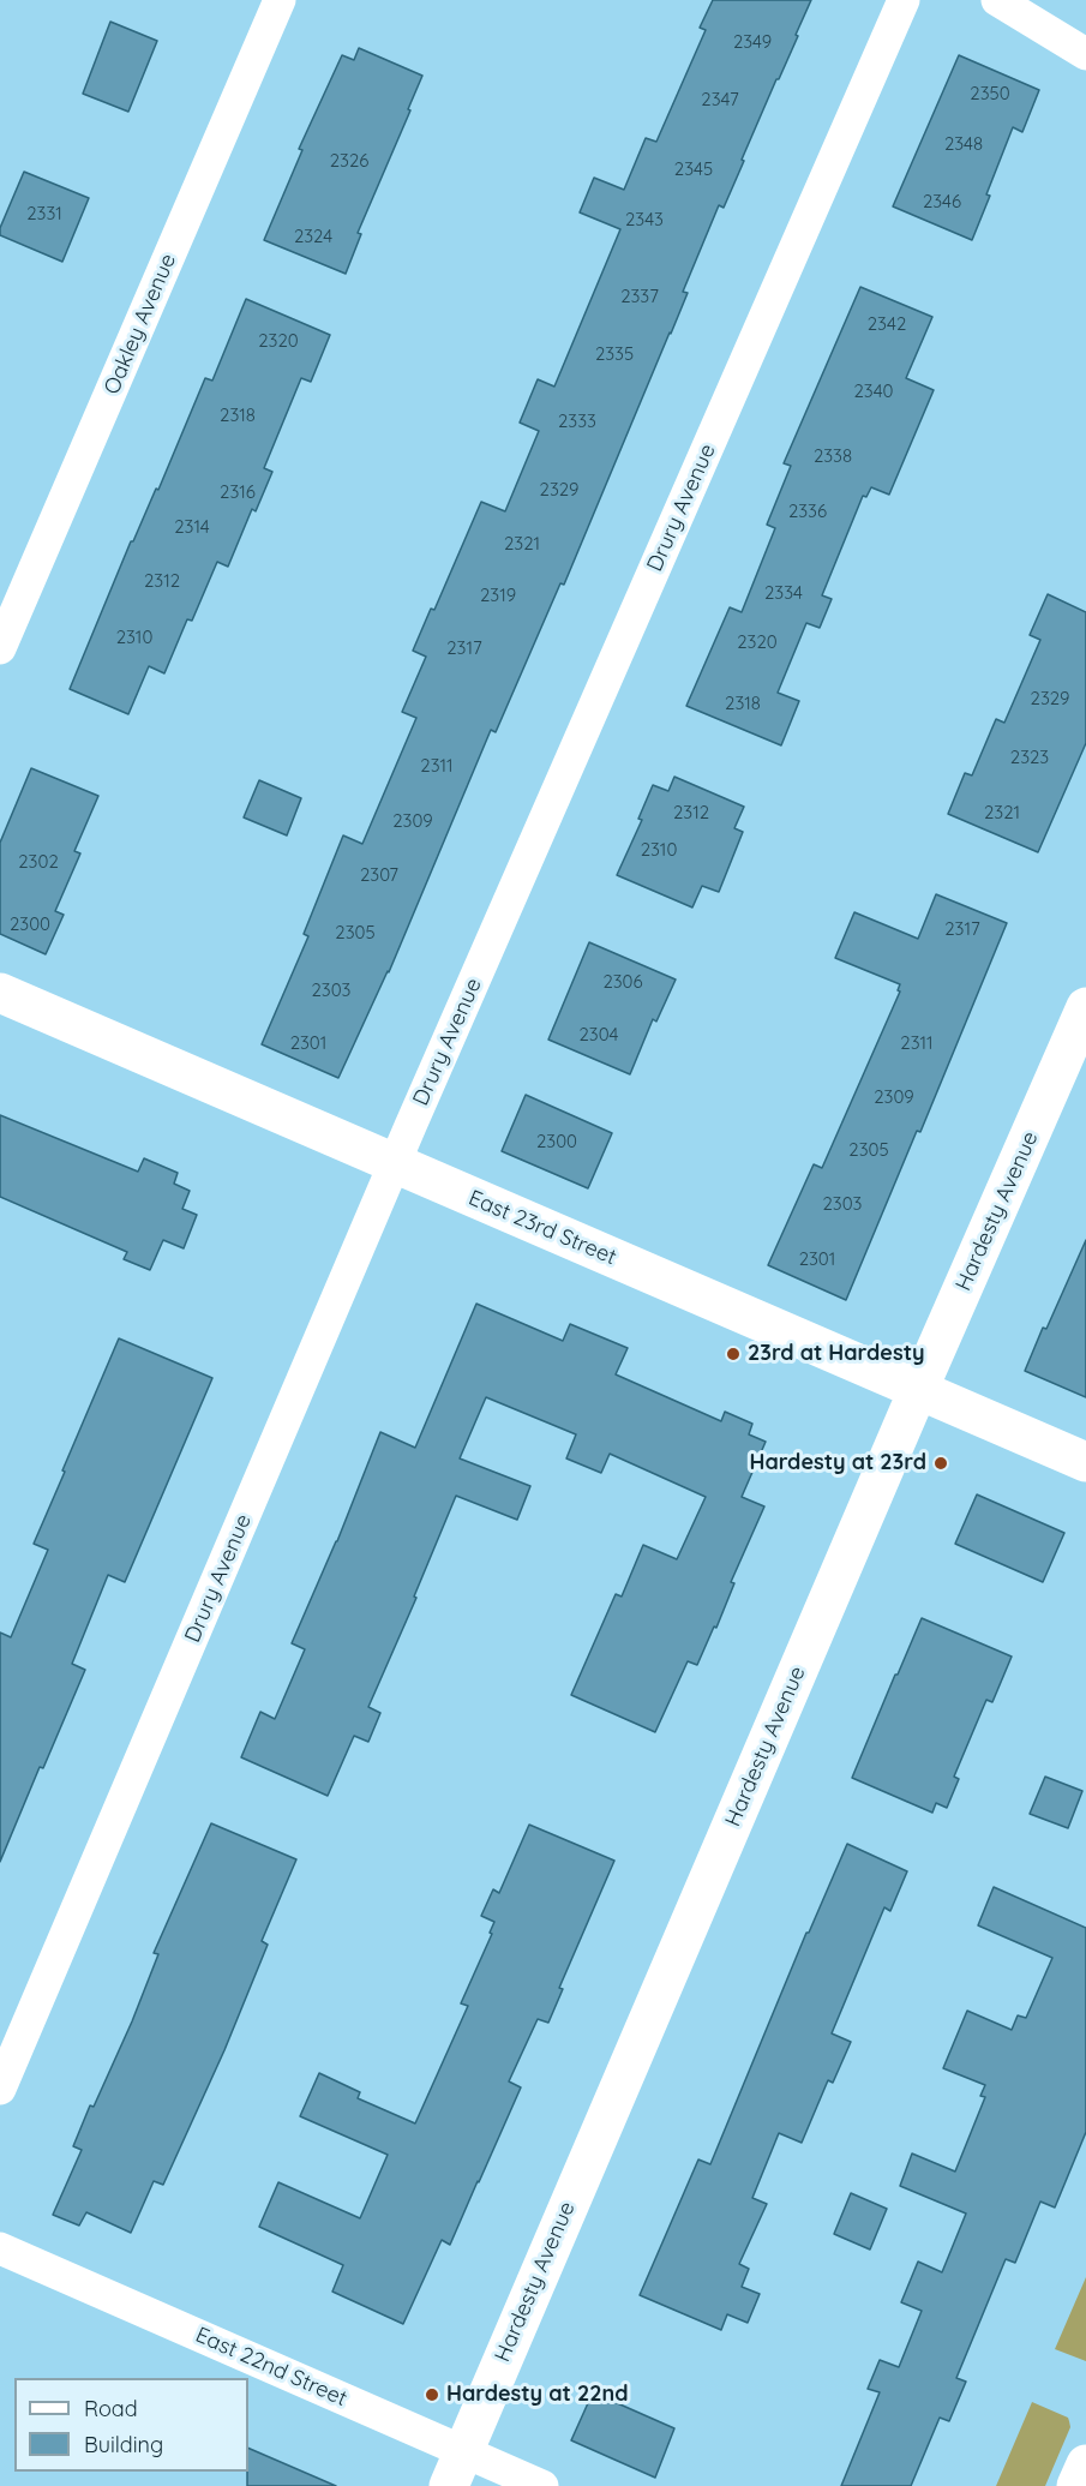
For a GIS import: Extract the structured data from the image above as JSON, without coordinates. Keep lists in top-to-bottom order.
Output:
{
  "streets": {
    "main road": ["Hardesty Avenue", "East 23rd Street"],
    "street": ["Oakley Avenue", "Drury Avenue", "East 22nd Street"]
  },
  "crossings": [
    ["Drury Avenue", "East 23rd Street"],
    ["Hardesty Avenue", "East 23rd Street"],
    ["Hardesty Avenue", "East 22nd Street"]
  ],
  "places": ["23rd at Hardesty", "Hardesty at 23rd", "Hardesty at 22nd"],
  "house_numbers": [
    "2349",
    "2350",
    "2347",
    "2348",
    "2326",
    "2345",
    "2346",
    "2331",
    "2343",
    "2324",
    "2337",
    "2342",
    "2320",
    "2335",
    "2340",
    "2318",
    "2333",
    "2338",
    "2329",
    "2316",
    "2336",
    "2314",
    "2321",
    "2312",
    "2334",
    "2319",
    "2310",
    "2320",
    "2317",
    "2329",
    "2318",
    "2323",
    "2311",
    "2312",
    "2321",
    "2309",
    "2310",
    "2302",
    "2307",
    "2300",
    "2317",
    "2305",
    "2306",
    "2303",
    "2304",
    "2301",
    "2311",
    "2309",
    "2300",
    "2305",
    "2303",
    "2301"
  ],
  "legend": ["Road", "Building"]
}
